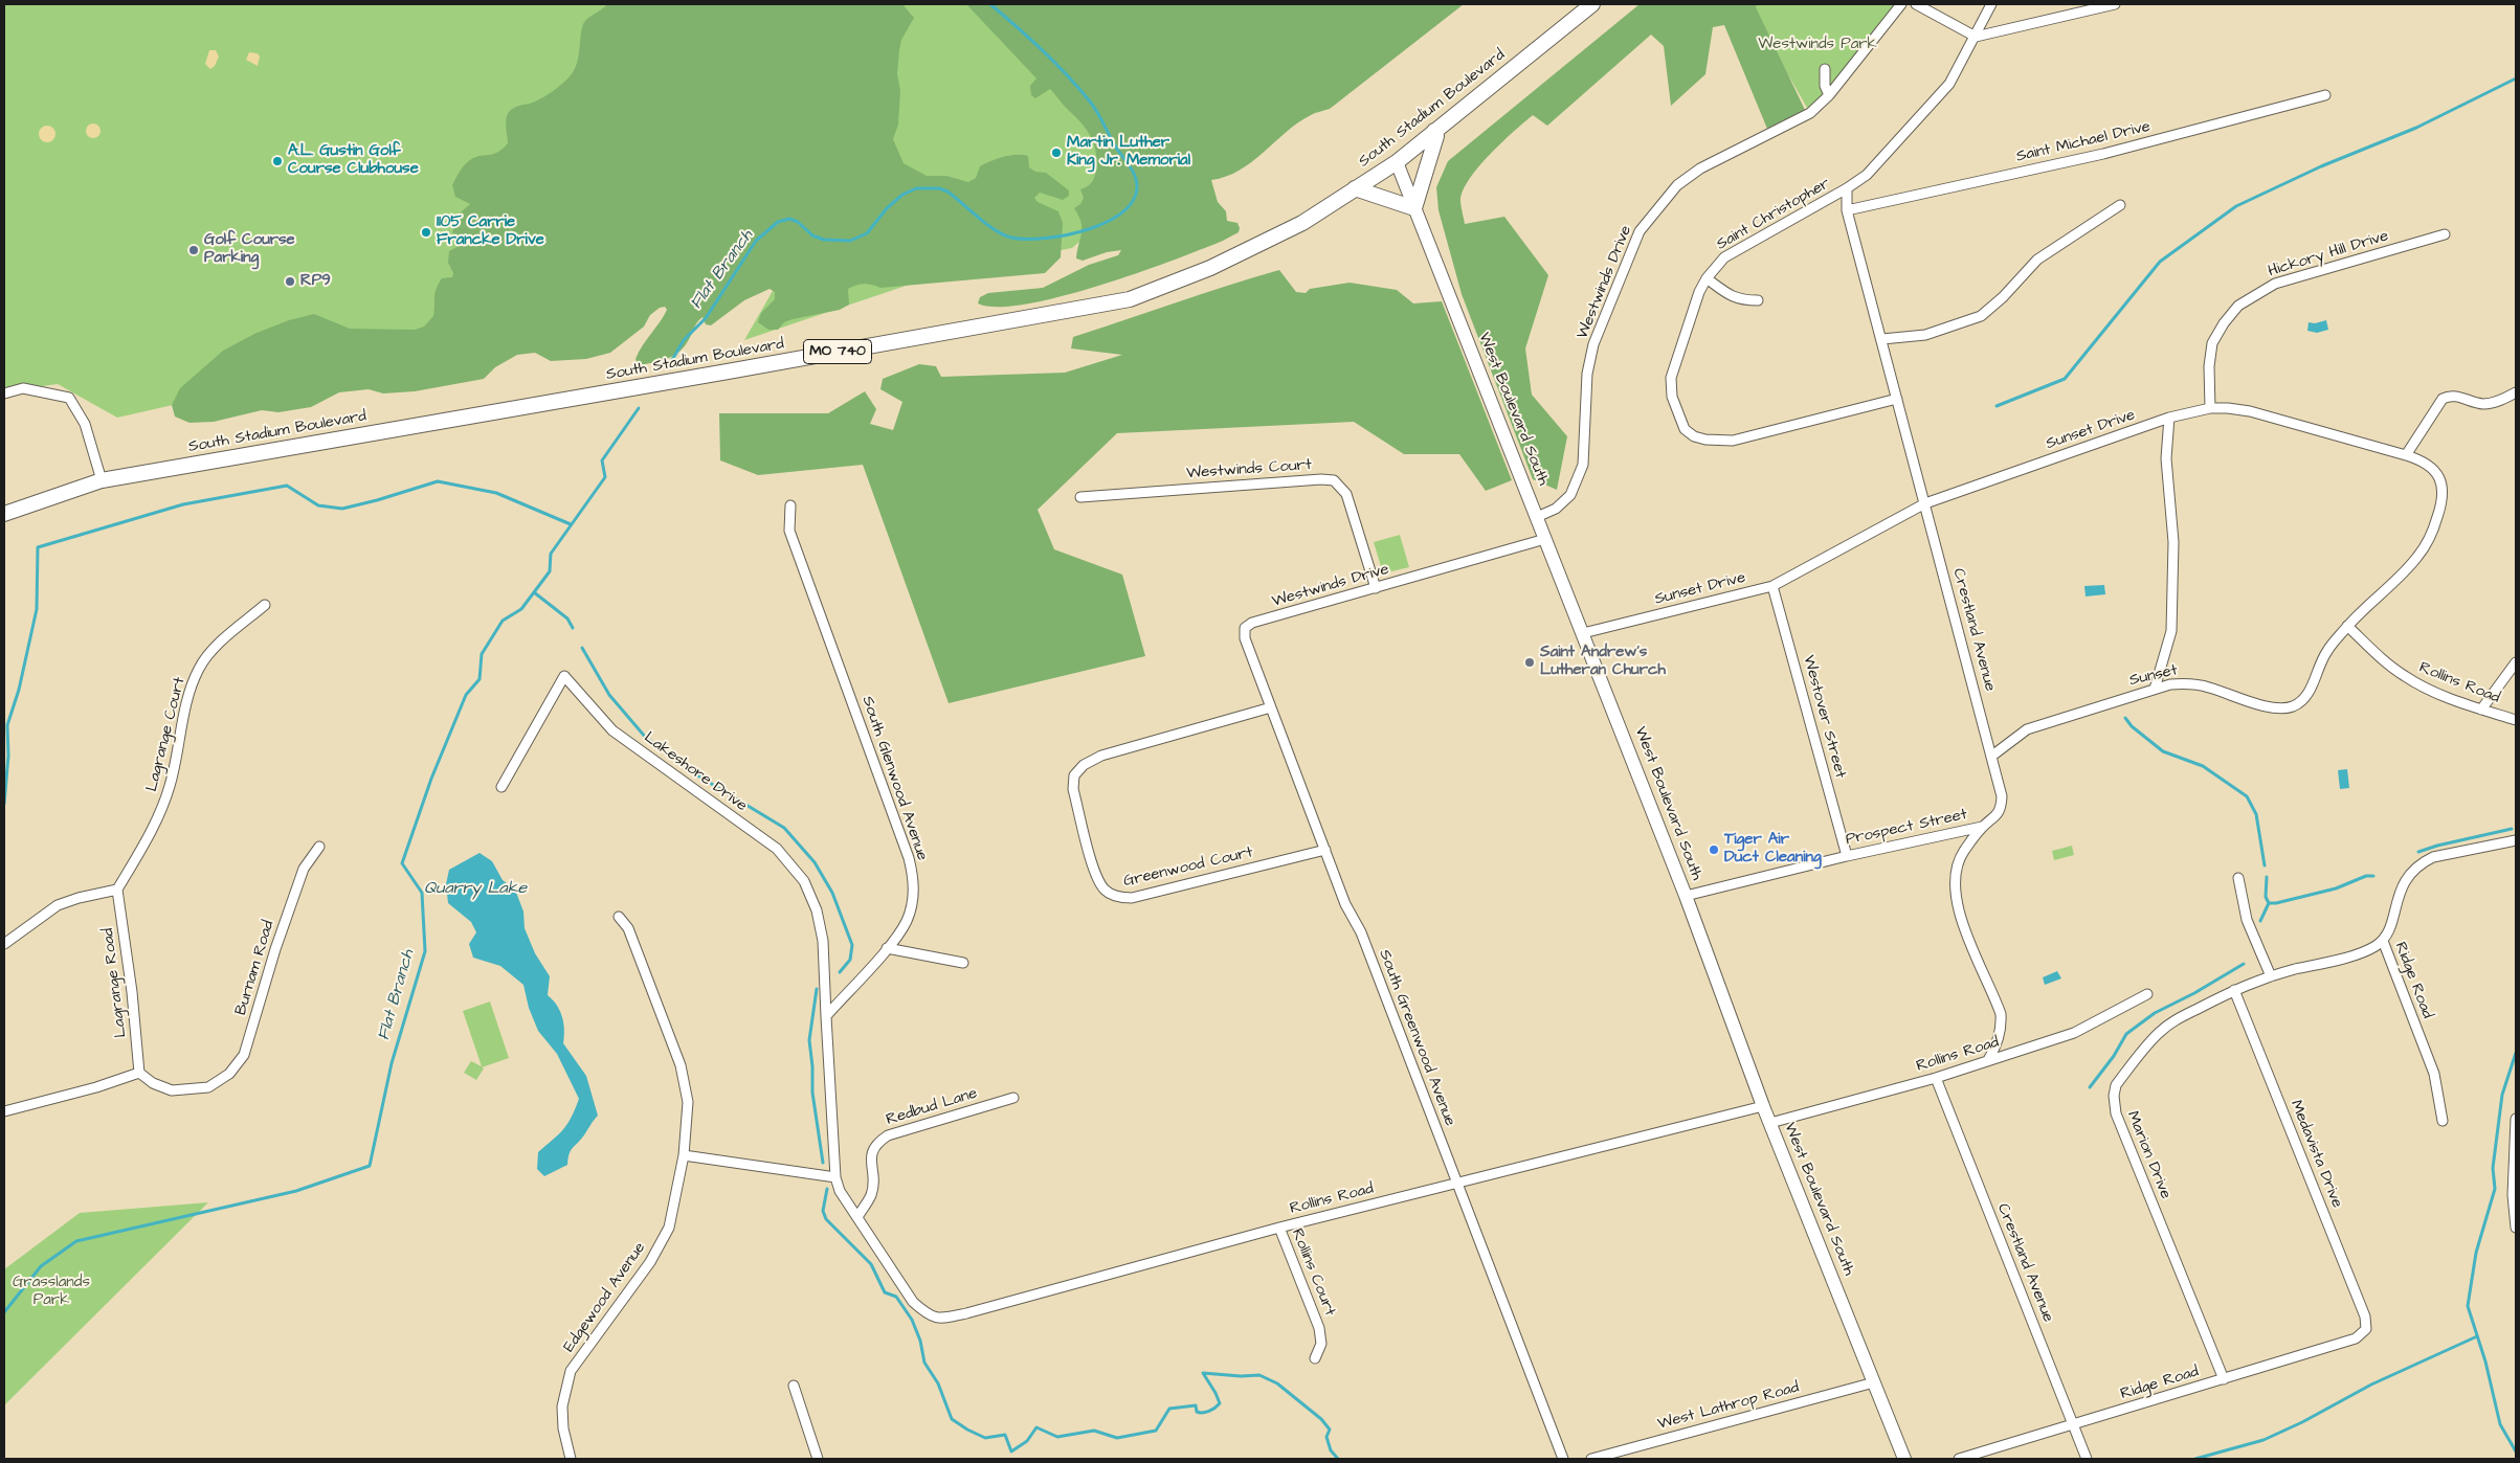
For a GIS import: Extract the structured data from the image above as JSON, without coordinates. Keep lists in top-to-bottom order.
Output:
{
  "streets": {
    "main road": ["South Stadium Boulevard", "MO 740", "West Boulevard South"],
    "street": [
      "Saint Michael Drive",
      "Saint Christopher",
      "Hickory Hill Drive",
      "Westwinds Drive",
      "Sunset Drive",
      "Westwinds Court",
      "Crestland Avenue",
      "Sunset",
      "Rollins Road",
      "Westover Street",
      "Lagrange Court",
      "Lakeshore Drive",
      "South Glenwood Avenue",
      "Prospect Street",
      "Greenwood Court",
      "Burnam Road",
      "Ridge Road",
      "Lagrange Road",
      "South Greenwood Avenue",
      "Redbud Lane",
      "Medavista Drive",
      "Marion Drive",
      "Rollins Court",
      "Edgewood Avenue",
      "West Lathrop Road"
    ]
  },
  "crossings": [
    ["South Stadium Boulevard", "West Boulevard South"],
    ["Saint Michael Drive", "Crestland Avenue"],
    ["Saint Christopher", "Crestland Avenue"],
    ["Hickory Hill Drive", "Sunset Drive"],
    ["Westwinds Drive", "West Boulevard South"],
    ["Westwinds Drive", "Westwinds Court"],
    ["Westwinds Drive", "South Greenwood Avenue"],
    ["West Boulevard South", "Sunset Drive"],
    ["West Boulevard South", "Rollins Road"],
    ["West Boulevard South", "Prospect Street"],
    ["West Boulevard South", "West Lathrop Road"],
    ["Sunset Drive", "Crestland Avenue"],
    ["Sunset Drive", "Sunset"],
    ["Sunset Drive", "Rollins Road"],
    ["Sunset Drive", "Westover Street"],
    ["Crestland Avenue", "Sunset"],
    ["Crestland Avenue", "Rollins Road"],
    ["Crestland Avenue", "Prospect Street"],
    ["Crestland Avenue", "Ridge Road"],
    ["Sunset", "Rollins Road"],
    ["Rollins Road", "South Greenwood Avenue"],
    ["Rollins Road", "Redbud Lane"],
    ["Rollins Road", "Rollins Court"],
    ["Westover Street", "Prospect Street"],
    ["Lagrange Court", "Lagrange Road"],
    ["Lakeshore Drive", "South Glenwood Avenue"],
    ["Greenwood Court", "South Greenwood Avenue"],
    ["Burnam Road", "Lagrange Road"],
    ["Ridge Road", "Medavista Drive"],
    ["Ridge Road", "Marion Drive"],
    ["Medavista Drive", "Marion Drive"]
  ],
  "water": ["Flat Branch", "Quarry Lake"],
  "parks": ["Westwinds Park", "Grasslands Park"],
  "places": [
    "Martin Luther King Jr. Memorial",
    "A.L. Gustin Golf Course Clubhouse",
    "1105 Carrie Francke Drive",
    "Golf Course Parking",
    "RP9",
    "Saint Andrew's Lutheran Church",
    "Tiger Air Duct Cleaning"
  ]
}
